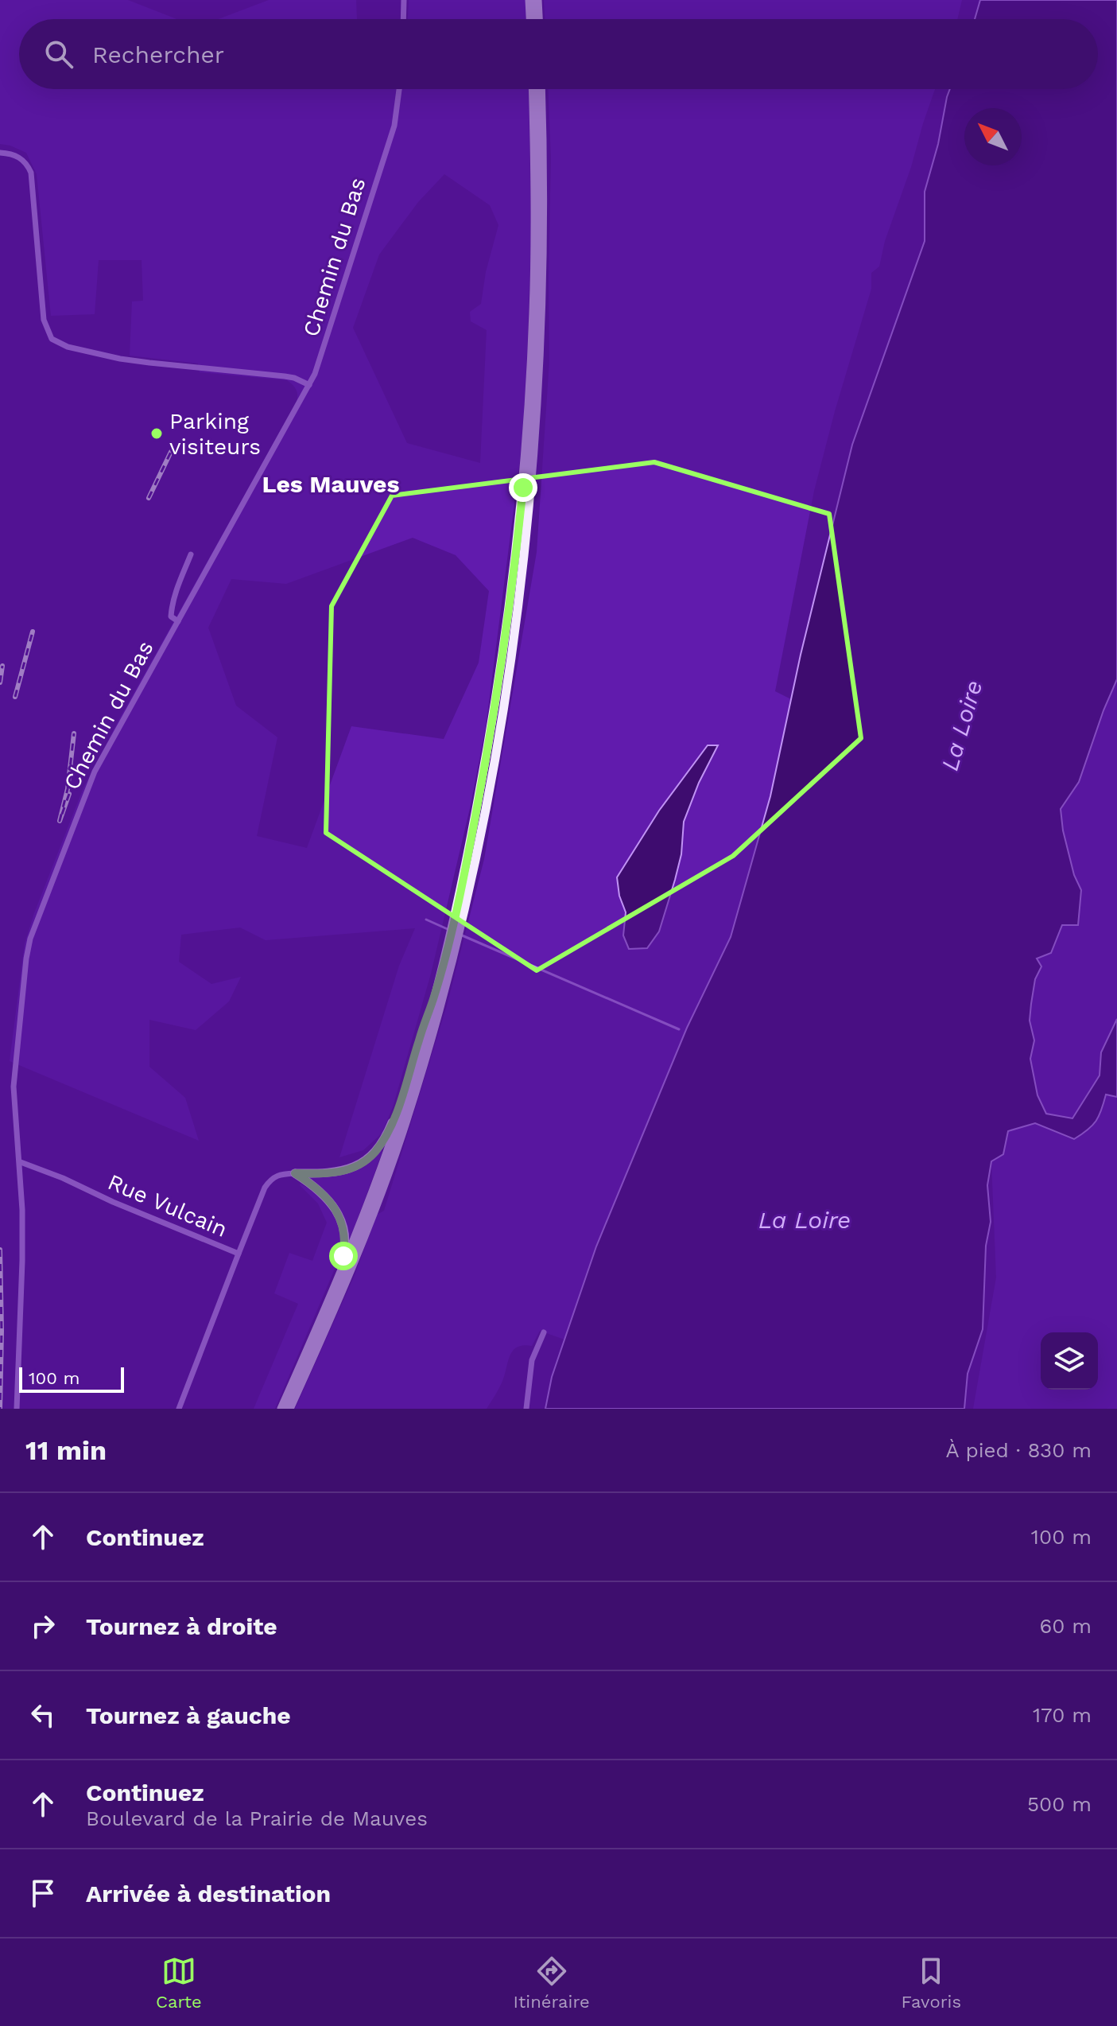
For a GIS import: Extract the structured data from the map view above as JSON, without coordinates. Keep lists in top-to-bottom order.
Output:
{
  "streets": {
    "street": ["Chemin du Bas", "Rue Vulcain"]
  },
  "crossings": [
    ["Chemin du Bas", "Rue Vulcain"]
  ],
  "districts": ["Les Mauves"],
  "water": ["La Loire"],
  "places": ["Parking visiteurs"],
  "scale_bar": "100 m",
  "north": "top left",
  "page": {
    "search": "Rechercher",
    "scale": "100 m",
    "heading": ["11 min", "À pied · 830 m"],
    "list": [
      ["Continuez", "100 m"],
      ["Tournez à droite", "60 m"],
      ["Tournez à gauche", "170 m"],
      ["Continuez", "Boulevard de la Prairie de Mauves", "500 m"],
      "Arrivée à destination"
    ],
    "nav": ["Carte", "Itinéraire", "Favoris"]
  }
}
